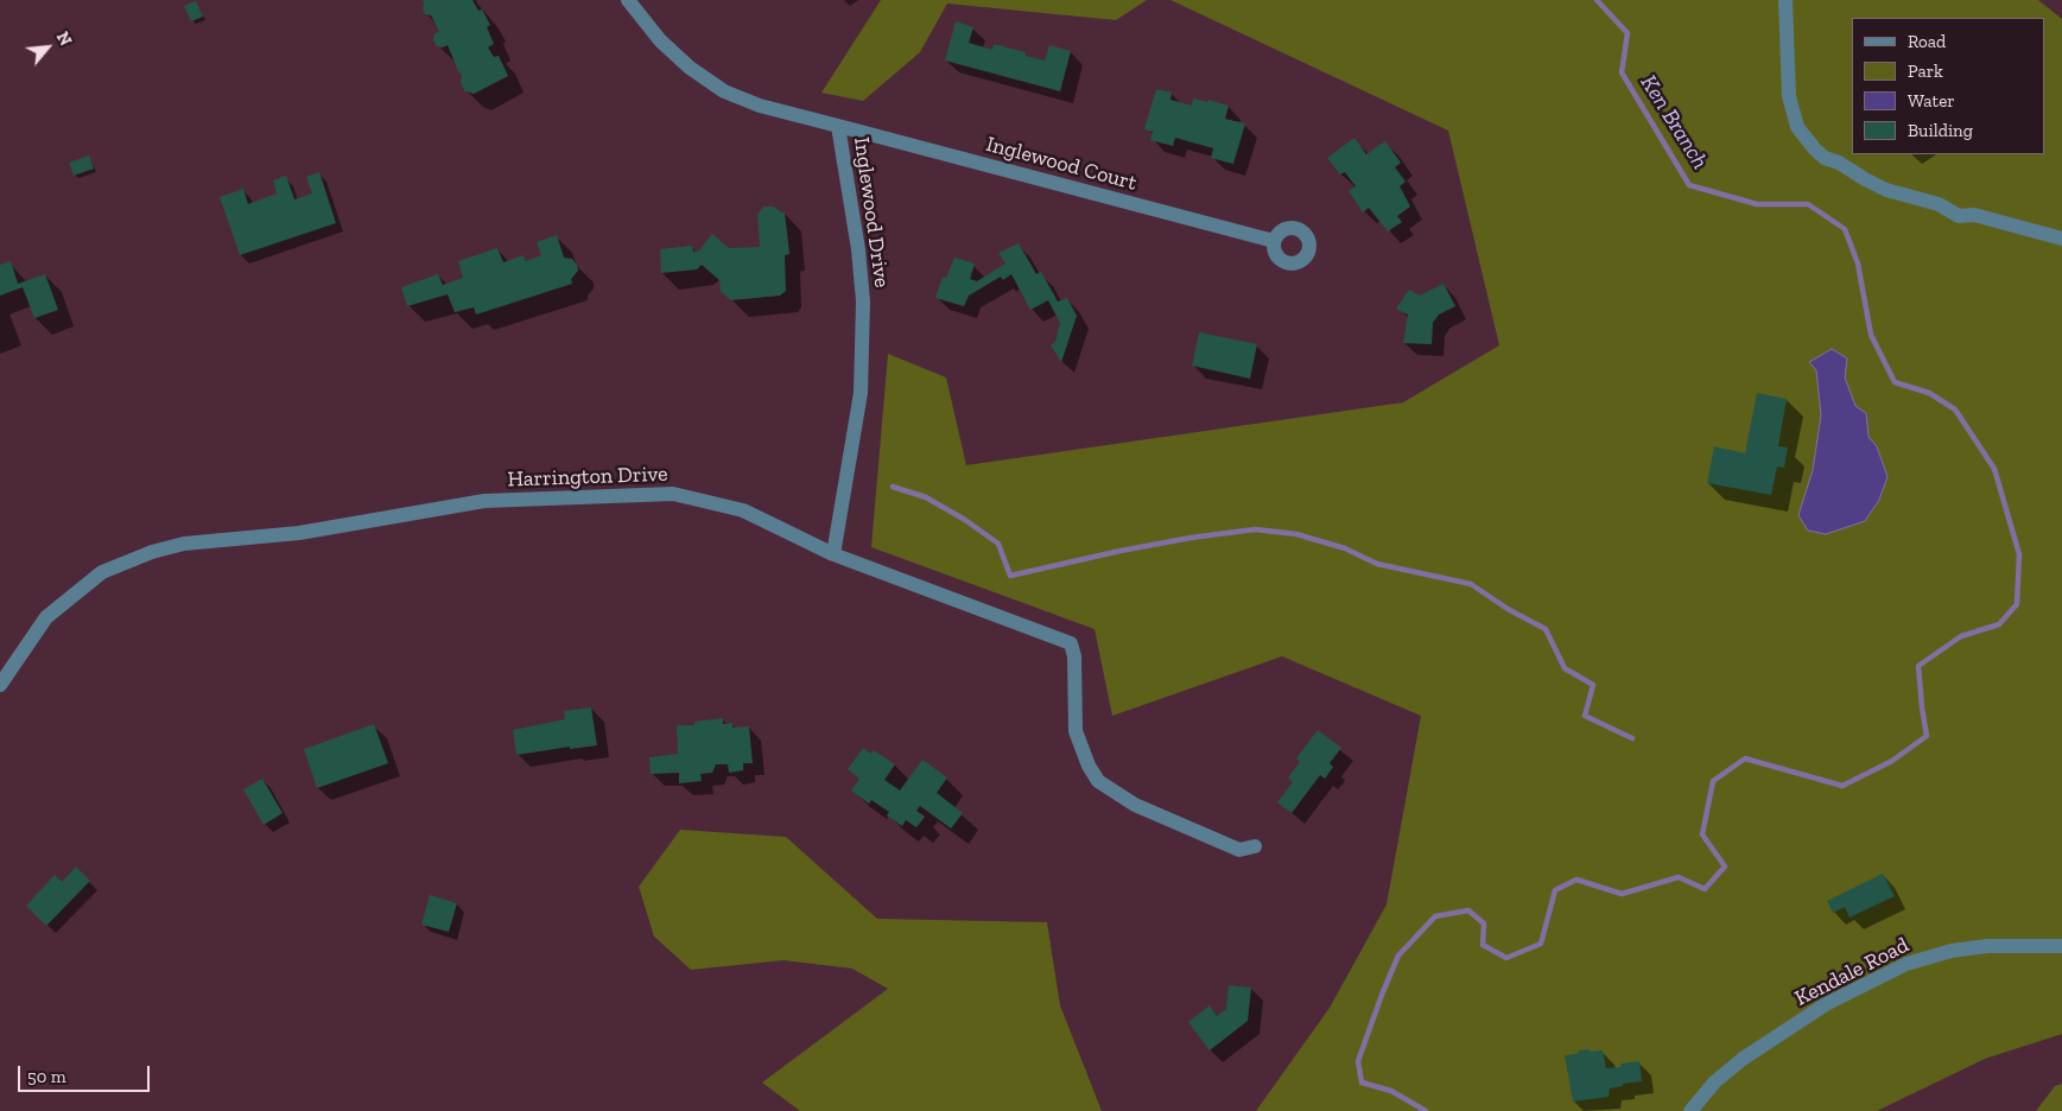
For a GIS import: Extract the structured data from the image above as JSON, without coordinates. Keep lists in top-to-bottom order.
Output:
{
  "streets": {
    "street": [
      "Inglewood Court",
      "Inglewood Drive",
      "Harrington Drive",
      "Kendale Road"
    ]
  },
  "crossings": [
    ["Inglewood Court", "Inglewood Drive"],
    ["Inglewood Drive", "Harrington Drive"]
  ],
  "water": ["Ken Branch"],
  "legend": [
    "Road",
    "Park",
    "Water",
    "Building"
  ],
  "scale_bar": "50 m",
  "north": "top right"
}
